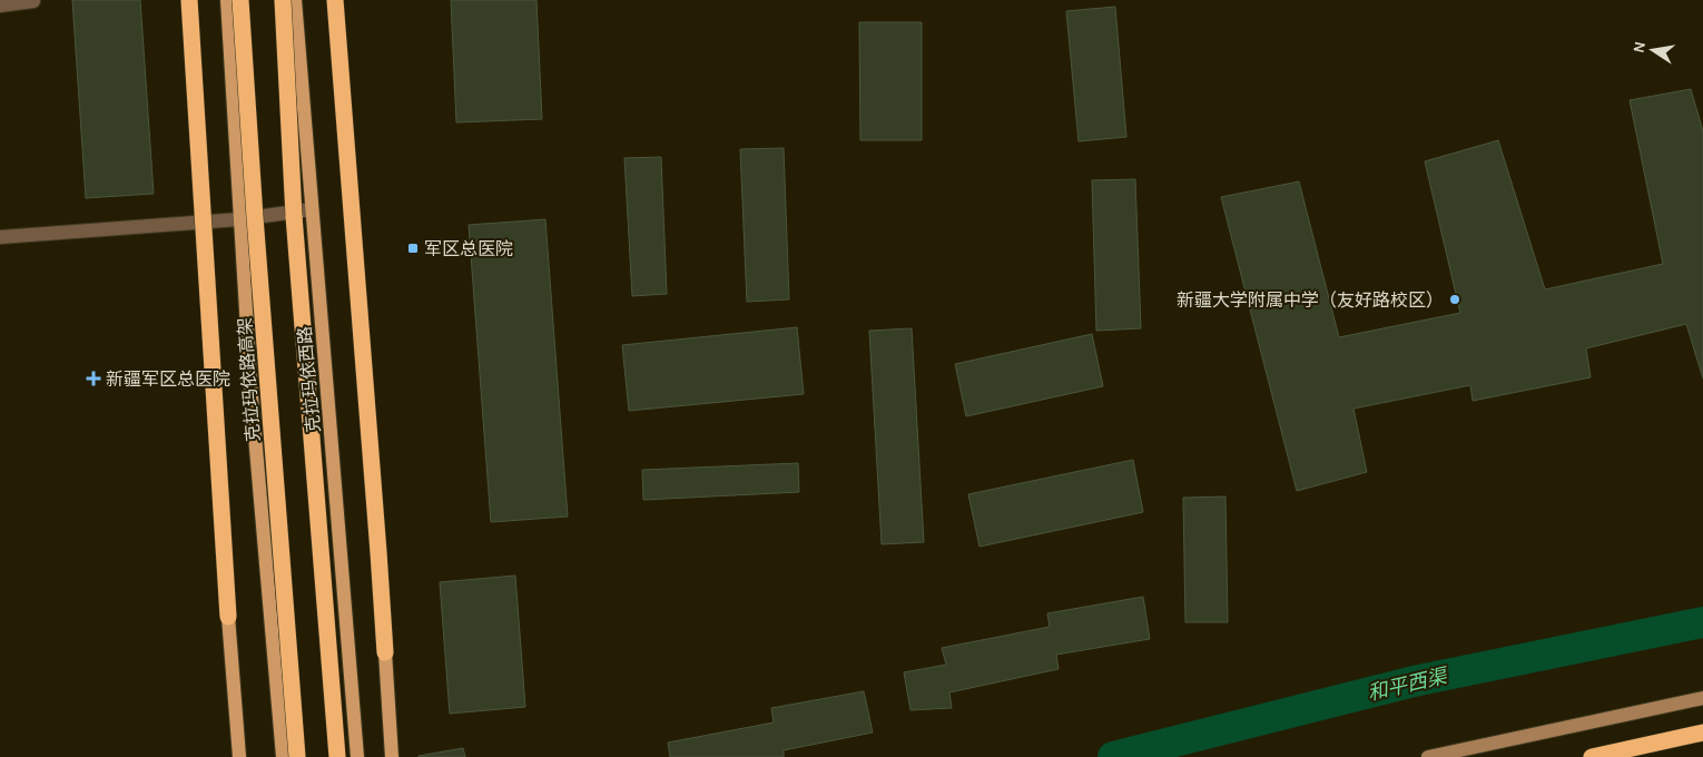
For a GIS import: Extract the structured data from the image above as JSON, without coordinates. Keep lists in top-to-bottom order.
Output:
{
  "streets": {
    "highway": ["克拉玛依路高架"],
    "main road": ["克拉玛依西路"]
  },
  "water": ["和平西渠"],
  "places": {
    "transit": ["军区总医院"],
    "other": ["新疆大学附属中学（友好路校区）"],
    "health": ["新疆军区总医院"]
  },
  "north": "left"
}
